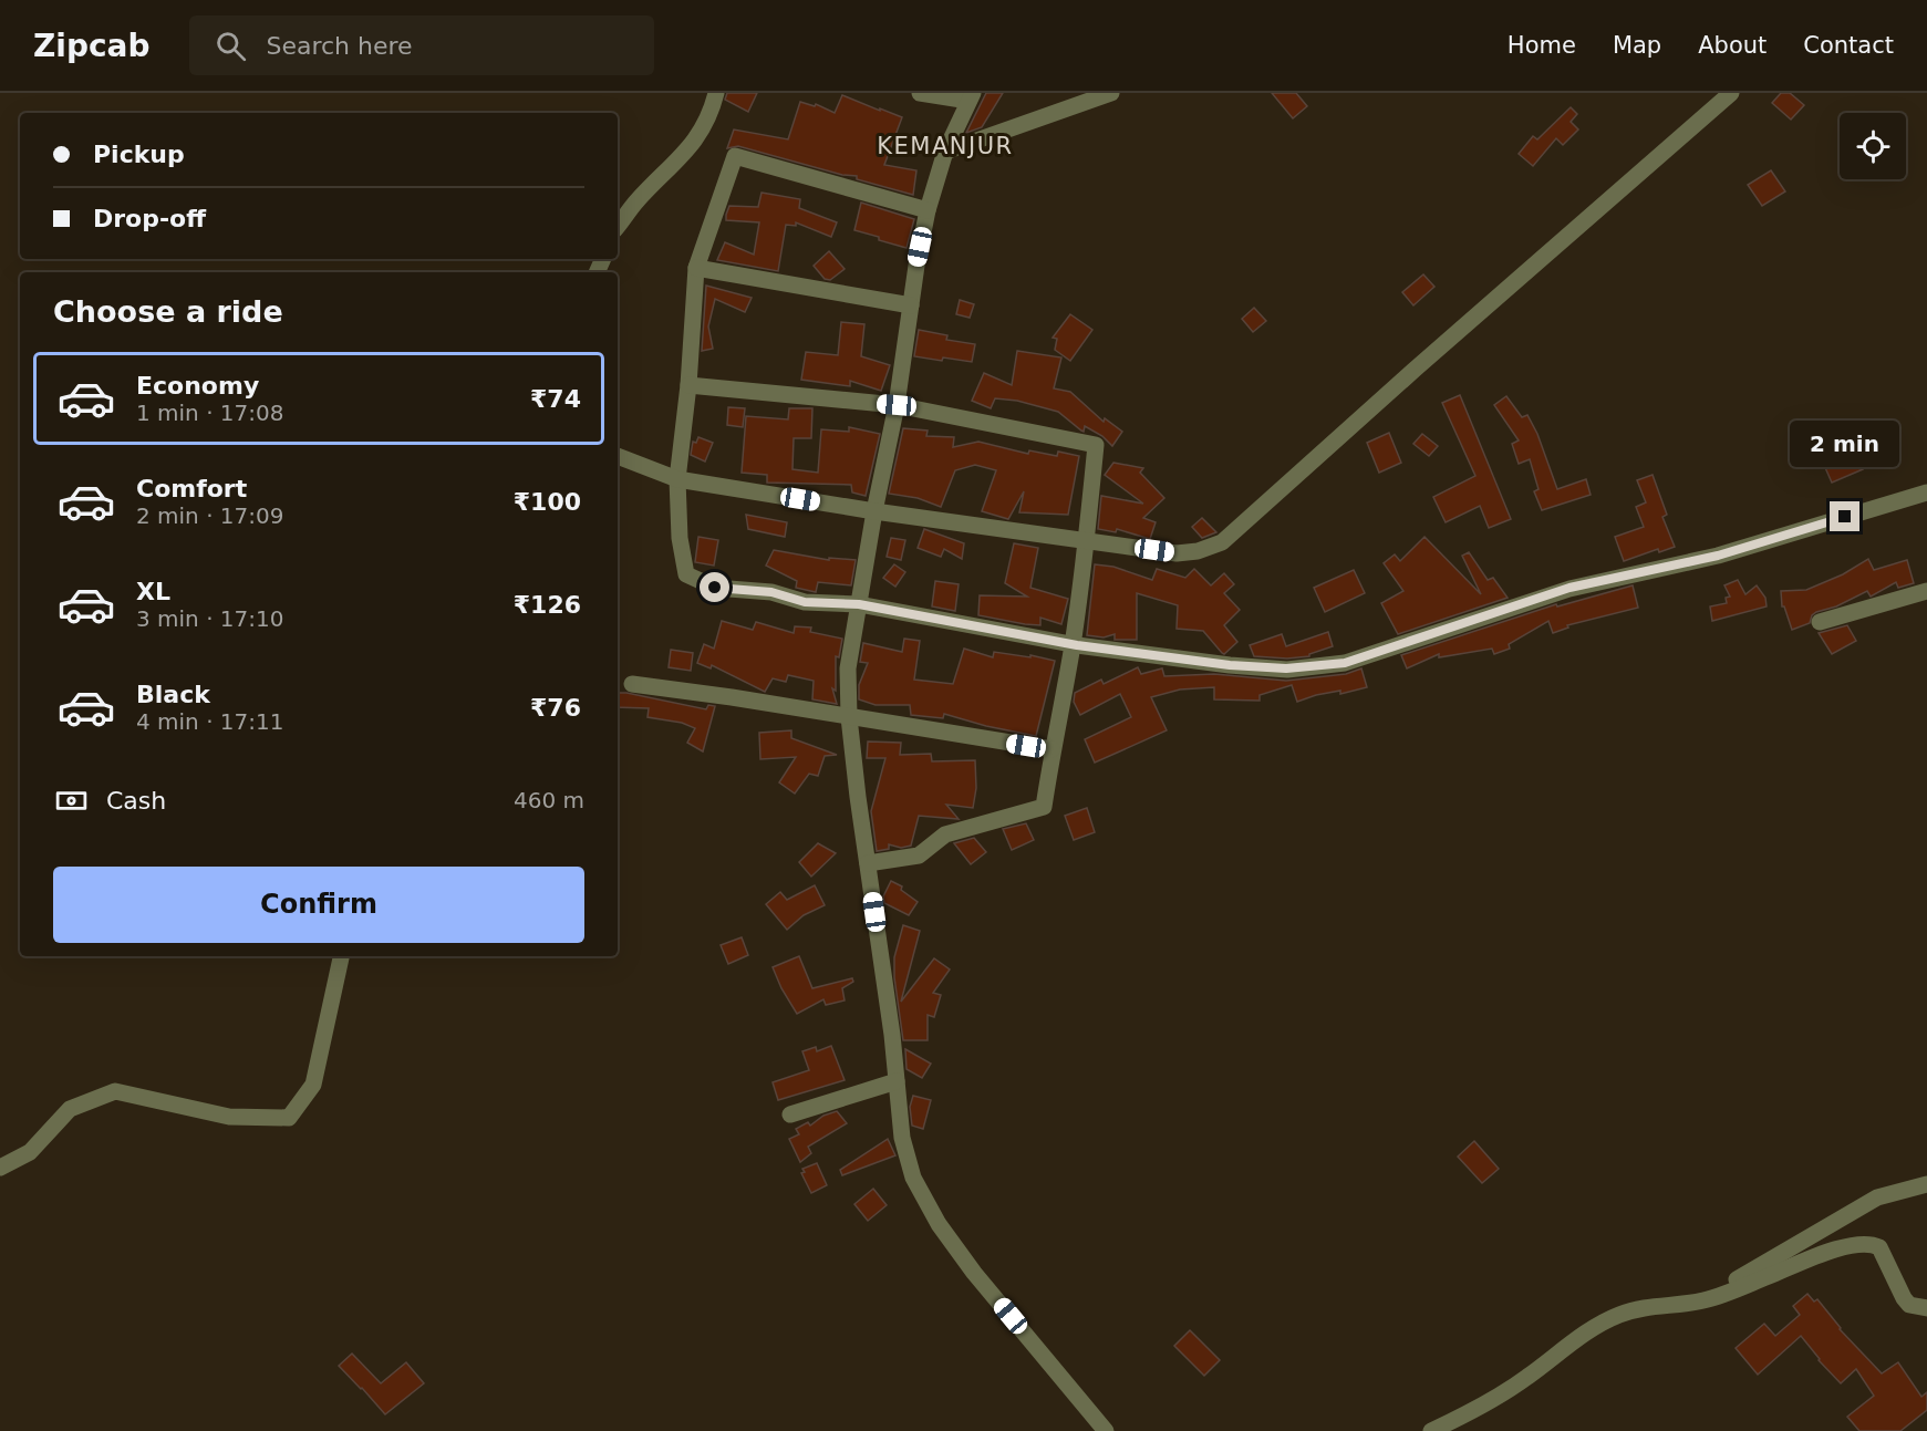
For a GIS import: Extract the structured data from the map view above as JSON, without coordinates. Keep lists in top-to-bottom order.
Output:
{
  "districts": ["KEMANJUR"],
  "page": {
    "header": "Zipcab",
    "search": "Search here",
    "nav": [
      "Home",
      "Map",
      "About",
      "Contact"
    ],
    "banner": ["Pickup", "Drop-off"],
    "heading": "Choose a ride",
    "list": [
      {
        "name": "Economy",
        "note": "1 min · 17:08",
        "value": "₹74"
      },
      {
        "name": "Comfort",
        "note": "2 min · 17:09",
        "value": "₹100"
      },
      {
        "name": "XL",
        "note": "3 min · 17:10",
        "value": "₹126"
      },
      {
        "name": "Black",
        "note": "4 min · 17:11",
        "value": "₹76"
      }
    ],
    "bubble": "2 min",
    "pay": ["Cash", "460 m"],
    "buttons": "Confirm"
  }
}
